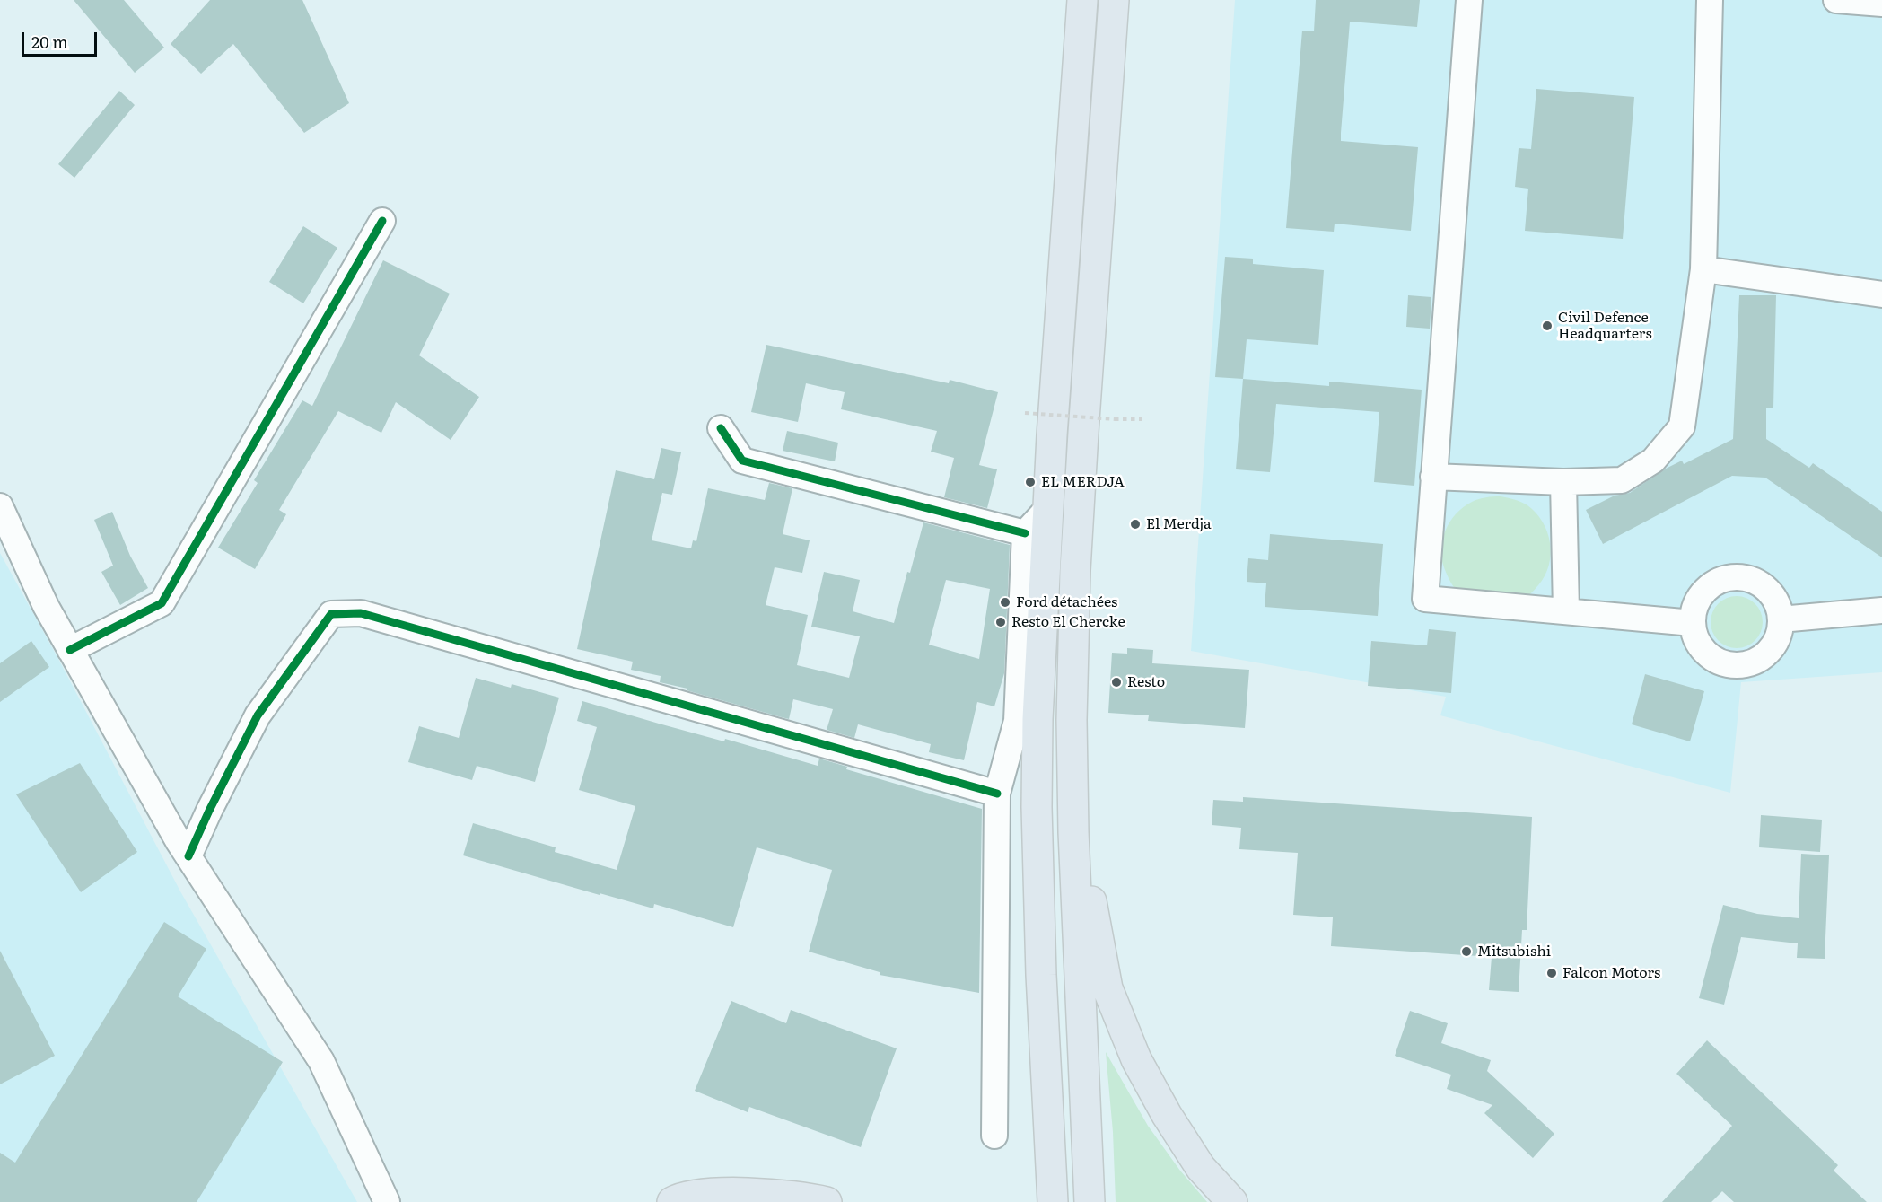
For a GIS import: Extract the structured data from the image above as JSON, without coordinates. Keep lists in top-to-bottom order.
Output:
{
  "places": [
    "Civil Defence Headquarters",
    "EL MERDJA",
    "El Merdja",
    "Ford détachées",
    "Resto El Chercke",
    "Resto",
    "Mitsubishi",
    "Falcon Motors"
  ],
  "scale_bar": "20 m"
}
